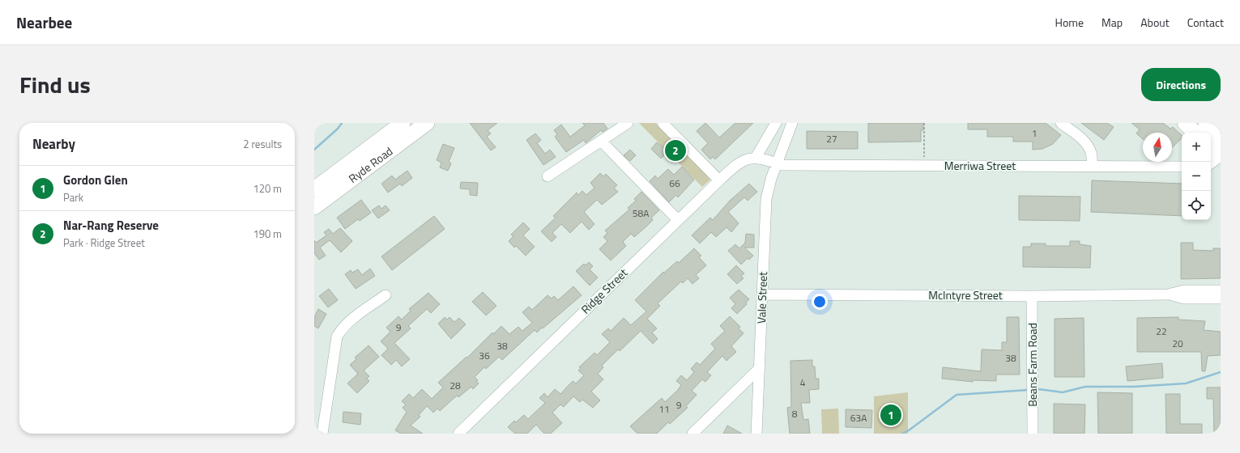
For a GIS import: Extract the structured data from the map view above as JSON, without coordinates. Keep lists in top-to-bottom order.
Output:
{
  "streets": {
    "highway": ["Ryde Road"],
    "street": [
      "Merriwa Street",
      "Ridge Street",
      "McIntyre Street",
      "Vale Street",
      "Beans Farm Road"
    ]
  },
  "crossings": [
    ["Merriwa Street", "Ridge Street"],
    ["Merriwa Street", "Vale Street"],
    ["Ridge Street", "Vale Street"],
    ["McIntyre Street", "Vale Street"],
    ["McIntyre Street", "Beans Farm Road"]
  ],
  "house_numbers": [
    "1",
    "27",
    "66",
    "58A",
    "9",
    "22",
    "20",
    "38",
    "36",
    "38",
    "4",
    "28",
    "9",
    "11",
    "8",
    "63A"
  ],
  "north": "top",
  "page": {
    "header": "Nearbee",
    "nav": [
      "Home",
      "Map",
      "About",
      "Contact"
    ],
    "title": "Find us",
    "buttons": "Directions",
    "heading": ["Nearby", "2 results"],
    "map_buttons": ["+", "−"],
    "pins": ["2", "1"],
    "list": [
      {
        "mark": "1",
        "name": "Gordon Glen",
        "note": "Park",
        "value": "120 m"
      },
      {
        "mark": "2",
        "name": "Nar-Rang Reserve",
        "note": "Park · Ridge Street",
        "value": "190 m"
      }
    ]
  }
}
